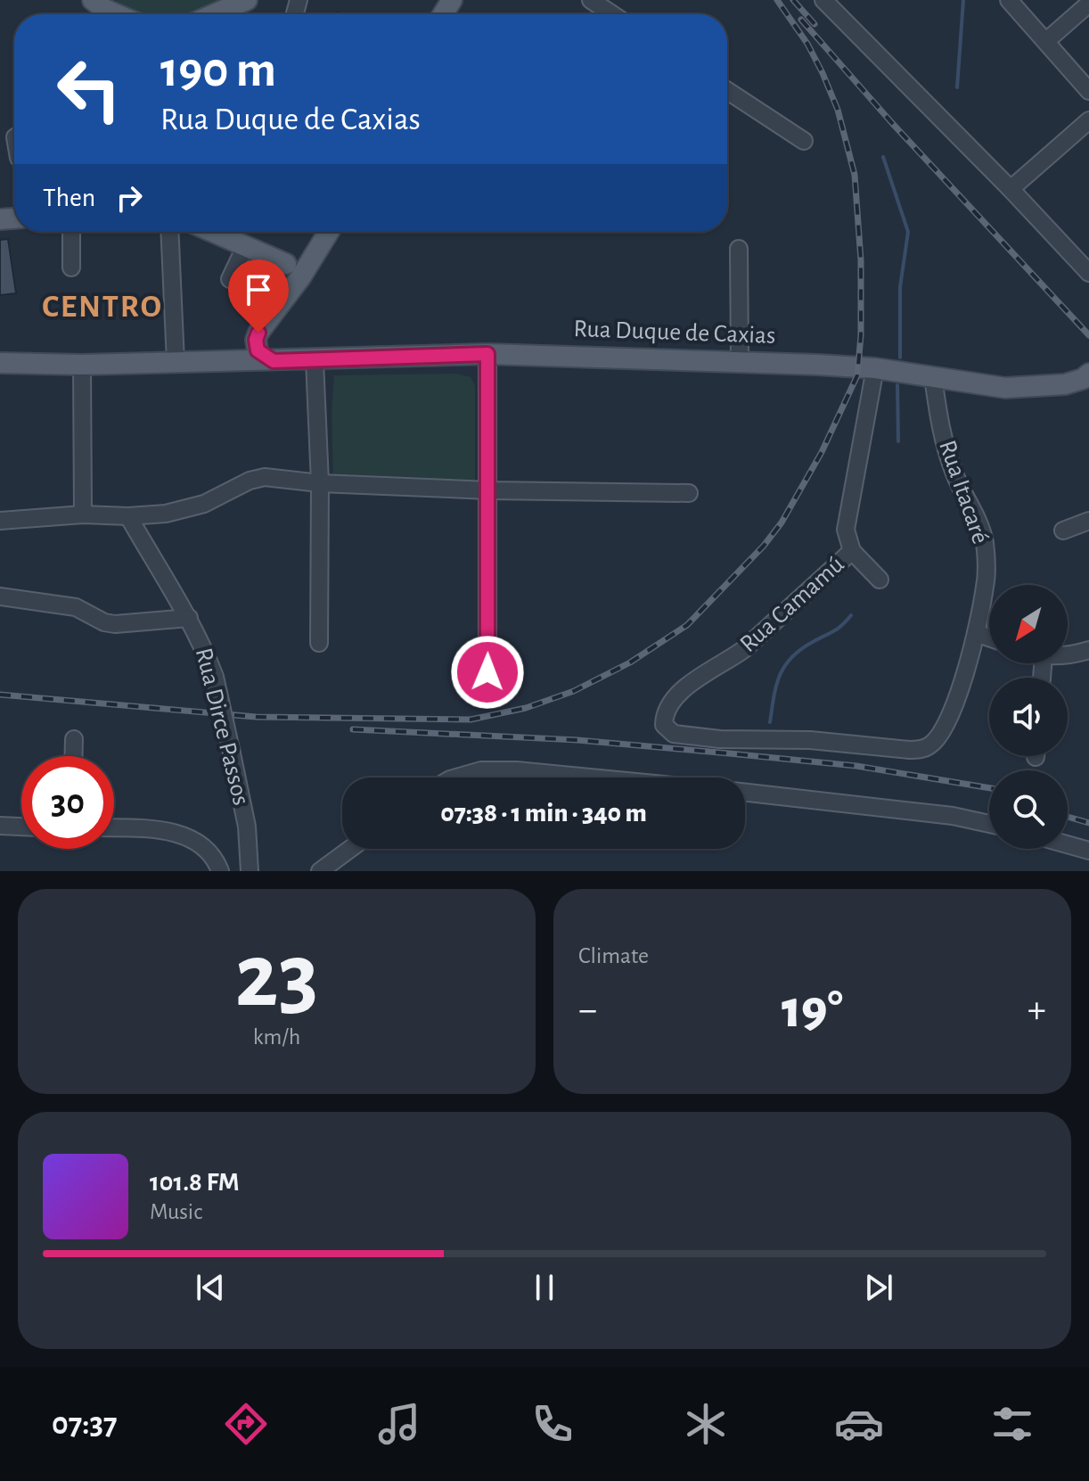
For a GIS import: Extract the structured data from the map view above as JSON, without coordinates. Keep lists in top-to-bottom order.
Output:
{
  "streets": {
    "main road": ["Rua Duque de Caxias"],
    "street": ["Rua Itacaré", "Rua Camamú", "Rua Dirce Passos"]
  },
  "crossings": [
    ["Rua Duque de Caxias", "Rua Itacaré"],
    ["Rua Duque de Caxias", "Rua Camamú"],
    ["Rua Itacaré", "Rua Camamú"]
  ],
  "districts": ["CENTRO"],
  "north": "bottom left",
  "page": {
    "turn": ["190 m", "Rua Duque de Caxias"],
    "then": "Then",
    "limit": "30",
    "trip": "07:38 · 1 min · 340 m",
    "tile": [
      ["23", "km/h"],
      "Climate"
    ],
    "heat": ["−", "19°", "+"],
    "song": ["101.8 FM", "Music"],
    "tabs": "07:37"
  }
}
